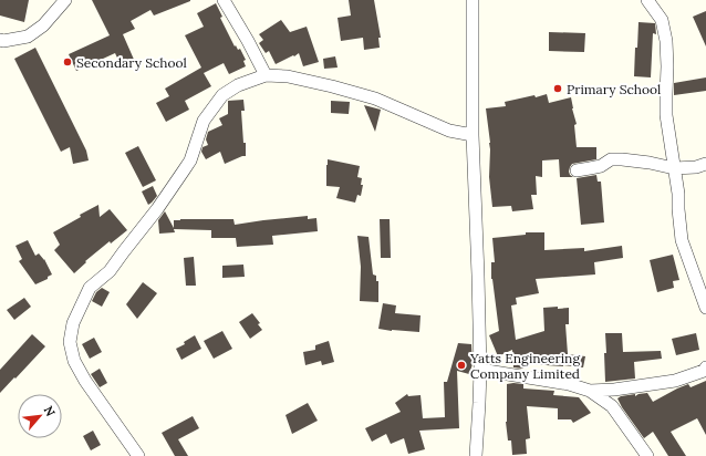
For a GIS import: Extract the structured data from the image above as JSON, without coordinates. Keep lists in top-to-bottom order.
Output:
{
  "places": ["Secondary School", "Primary School", "Yatts Engineering Company Limited"],
  "north": "top right"
}
